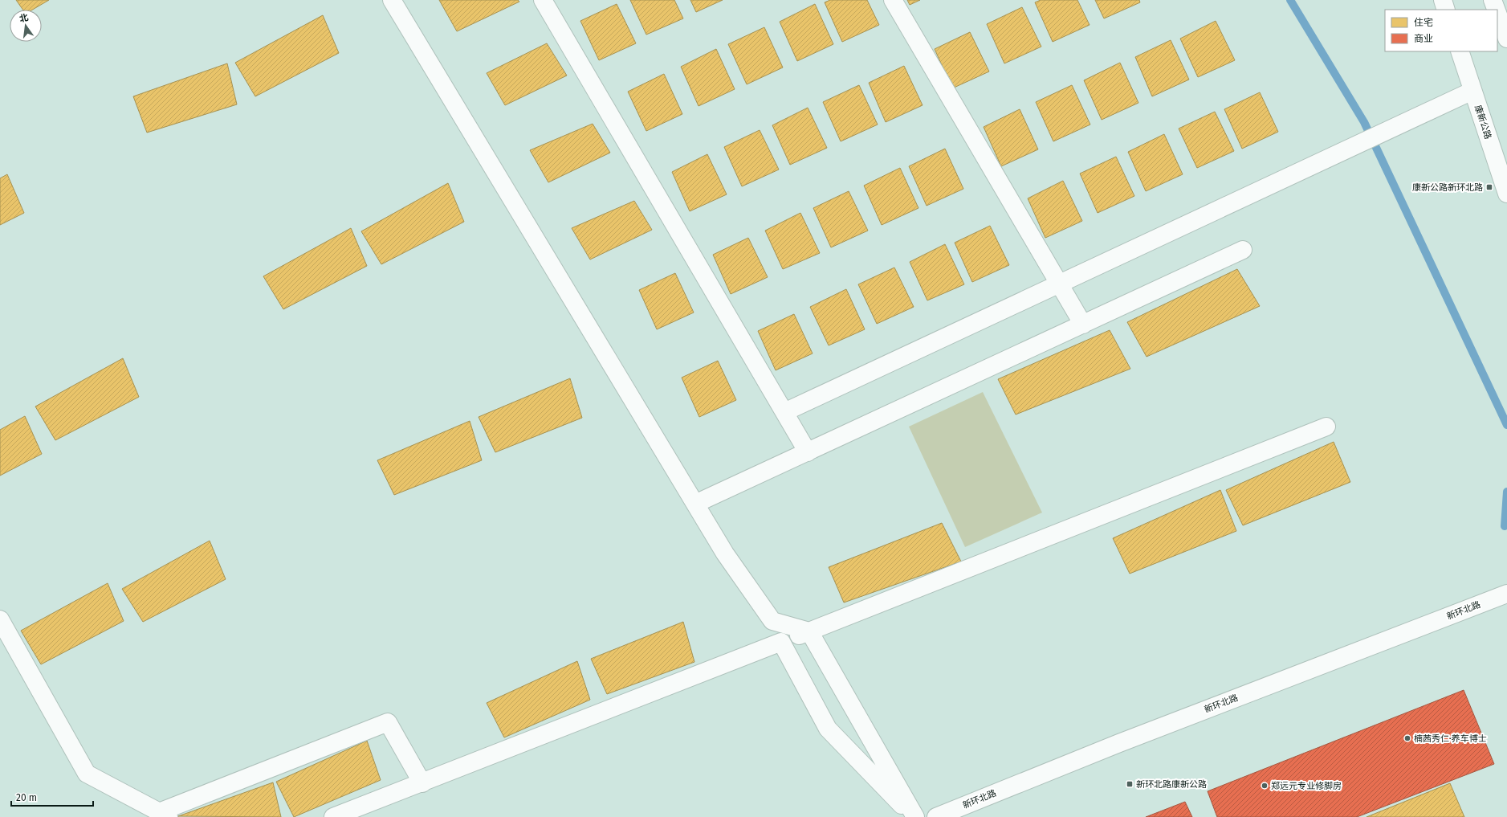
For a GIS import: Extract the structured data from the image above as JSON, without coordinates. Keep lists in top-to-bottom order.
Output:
{
  "streets": {
    "street": ["康新公路", "新环北路"]
  },
  "places": {
    "transit": ["康新公路新环北路", "新环北路康新公路"],
    "other": ["楠茜秀仁·养车博士", "郑远元专业修脚房"]
  },
  "legend": ["住宅", "商业"],
  "scale_bar": "20 m",
  "north": "top"
}
